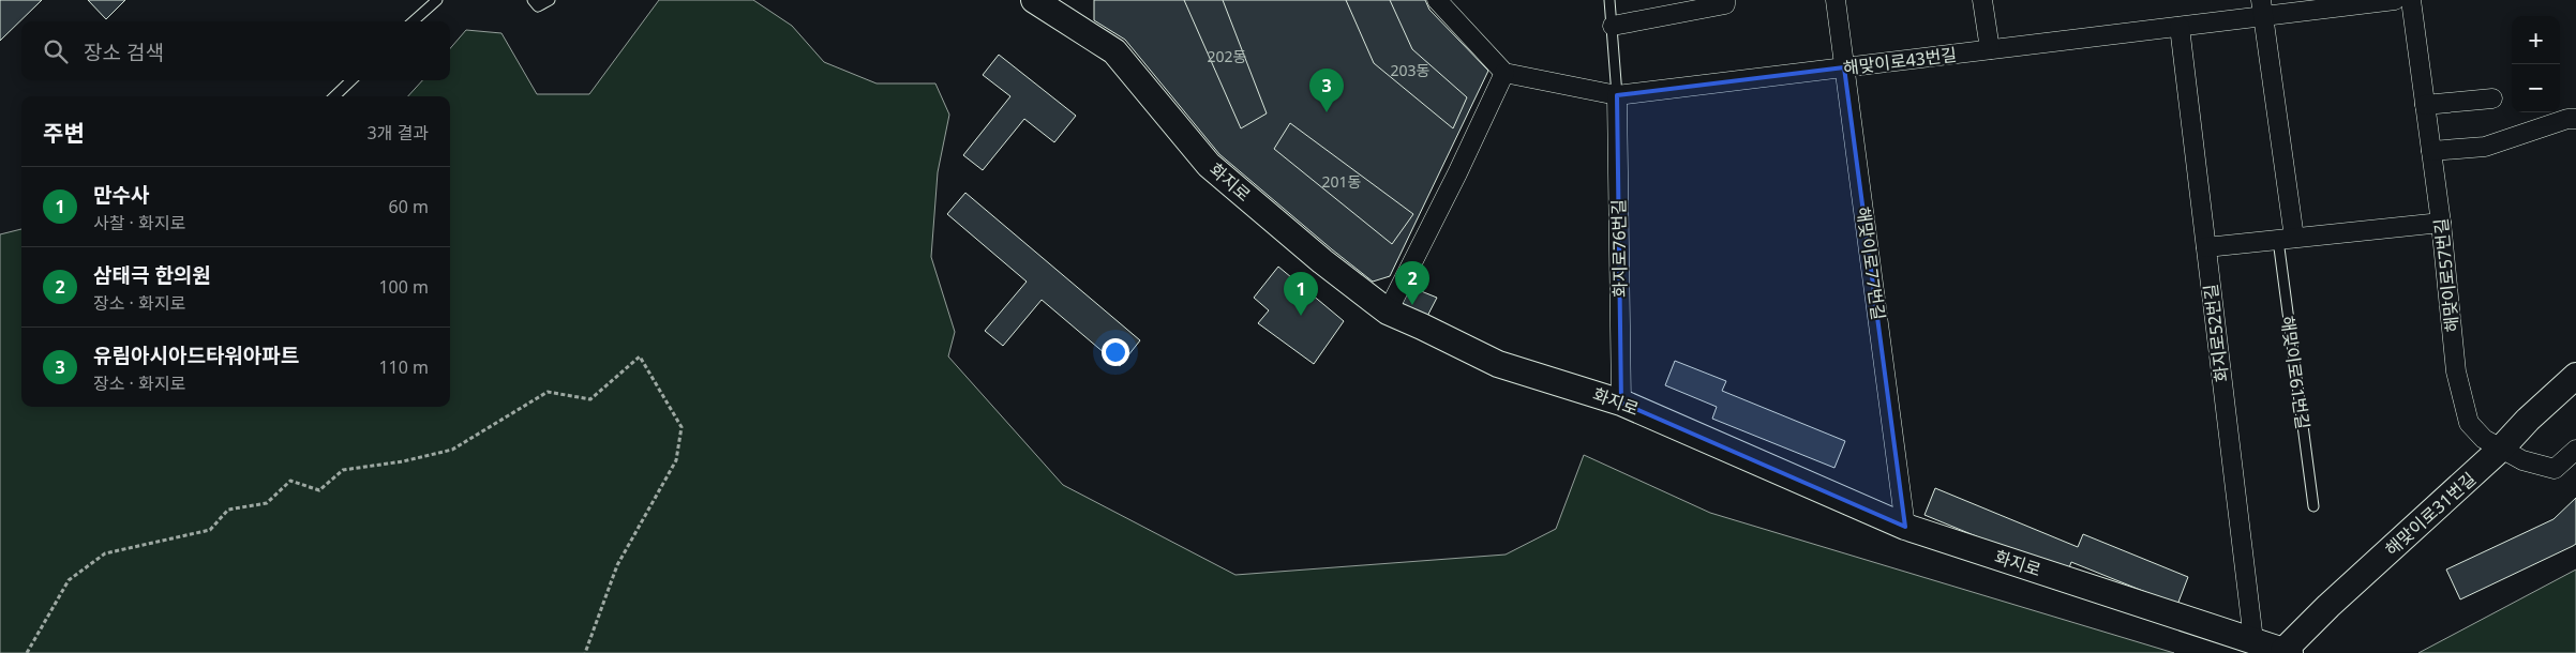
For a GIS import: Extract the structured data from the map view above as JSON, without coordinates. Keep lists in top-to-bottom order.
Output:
{
  "streets": {
    "street": [
      "해맞이로43번길",
      "화지로",
      "화지로76번길",
      "해맞이로77번길",
      "해맞이로57번길",
      "화지로52번길",
      "해맞이로61번길",
      "해맞이로31번길"
    ]
  },
  "crossings": [
    ["해맞이로43번길", "화지로76번길"],
    ["해맞이로43번길", "해맞이로77번길"],
    ["해맞이로43번길", "화지로52번길"],
    ["해맞이로43번길", "해맞이로61번길"],
    ["화지로", "화지로76번길"],
    ["화지로", "해맞이로77번길"],
    ["화지로", "화지로52번길"],
    ["화지로", "해맞이로31번길"],
    ["해맞이로57번길", "해맞이로31번길"]
  ],
  "house_numbers": ["202동", "203동", "201동"],
  "page": {
    "map_buttons": ["+", "−"],
    "search": "장소 검색",
    "pins": ["3", "2", "1"],
    "heading": ["주변", "3개 결과"],
    "list": [
      {
        "mark": "1",
        "name": "만수사",
        "note": "사찰 · 화지로",
        "value": "60 m"
      },
      {
        "mark": "2",
        "name": "삼태극 한의원",
        "note": "장소 · 화지로",
        "value": "100 m"
      },
      {
        "mark": "3",
        "name": "유림아시아드타워아파트",
        "note": "장소 · 화지로",
        "value": "110 m"
      }
    ]
  }
}
